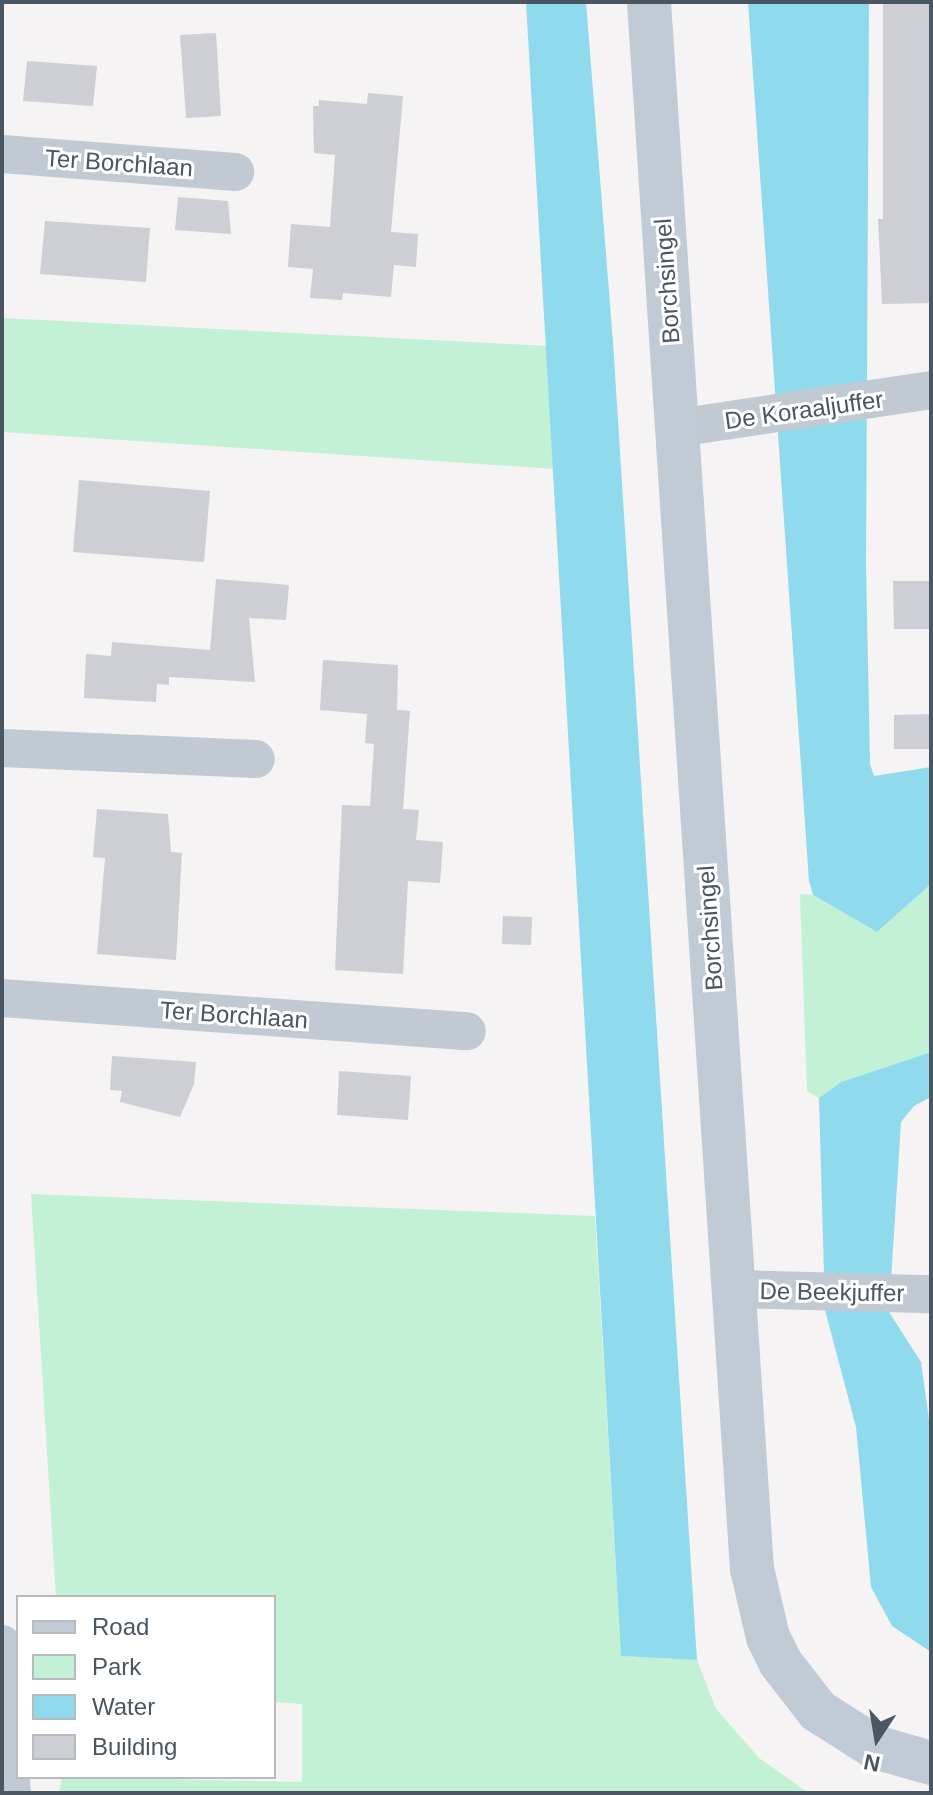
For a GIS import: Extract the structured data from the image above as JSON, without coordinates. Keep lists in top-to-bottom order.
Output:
{
  "streets": {
    "main road": ["Borchsingel"],
    "street": ["Ter Borchlaan", "De Koraaljuffer", "De Beekjuffer"]
  },
  "crossings": [
    ["Borchsingel", "De Koraaljuffer"],
    ["Borchsingel", "De Beekjuffer"]
  ],
  "legend": [
    "Road",
    "Park",
    "Water",
    "Building"
  ],
  "north": "bottom"
}
